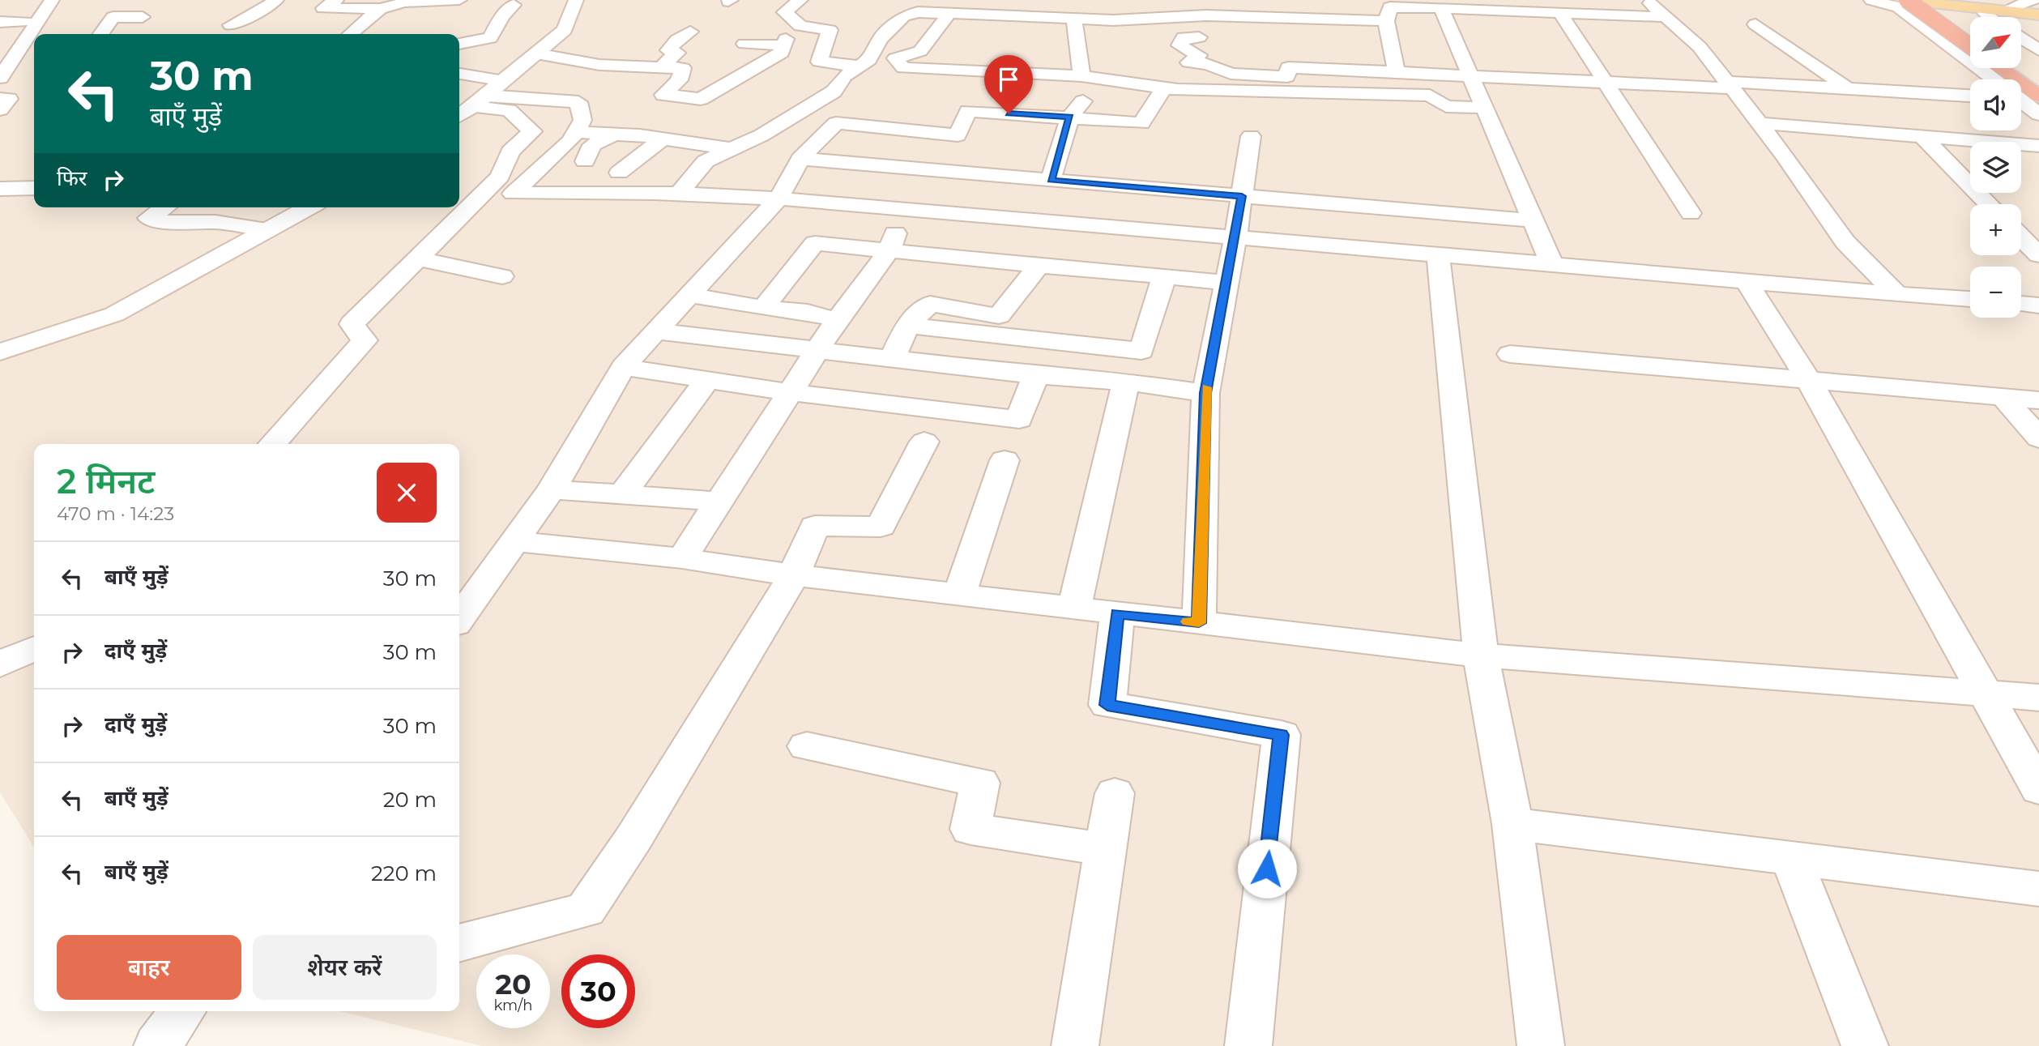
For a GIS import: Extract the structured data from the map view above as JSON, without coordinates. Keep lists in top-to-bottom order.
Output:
{
  "north": "top right",
  "page": {
    "map_buttons": ["+", "−"],
    "turn": ["30 m", "बाएँ मुड़ें"],
    "then": "फिर",
    "heading": ["2 मिनट", "470 m · 14:23"],
    "list": [
      {
        "name": "बाएँ मुड़ें",
        "value": "30 m"
      },
      {
        "name": "दाएँ मुड़ें",
        "value": "30 m"
      },
      {
        "name": "दाएँ मुड़ें",
        "value": "30 m"
      },
      {
        "name": "बाएँ मुड़ें",
        "value": "20 m"
      },
      {
        "name": "बाएँ मुड़ें",
        "value": "220 m"
      }
    ],
    "buttons": ["बाहर", "शेयर करें"],
    "speed": "20 km/h",
    "limit": "30"
  }
}
